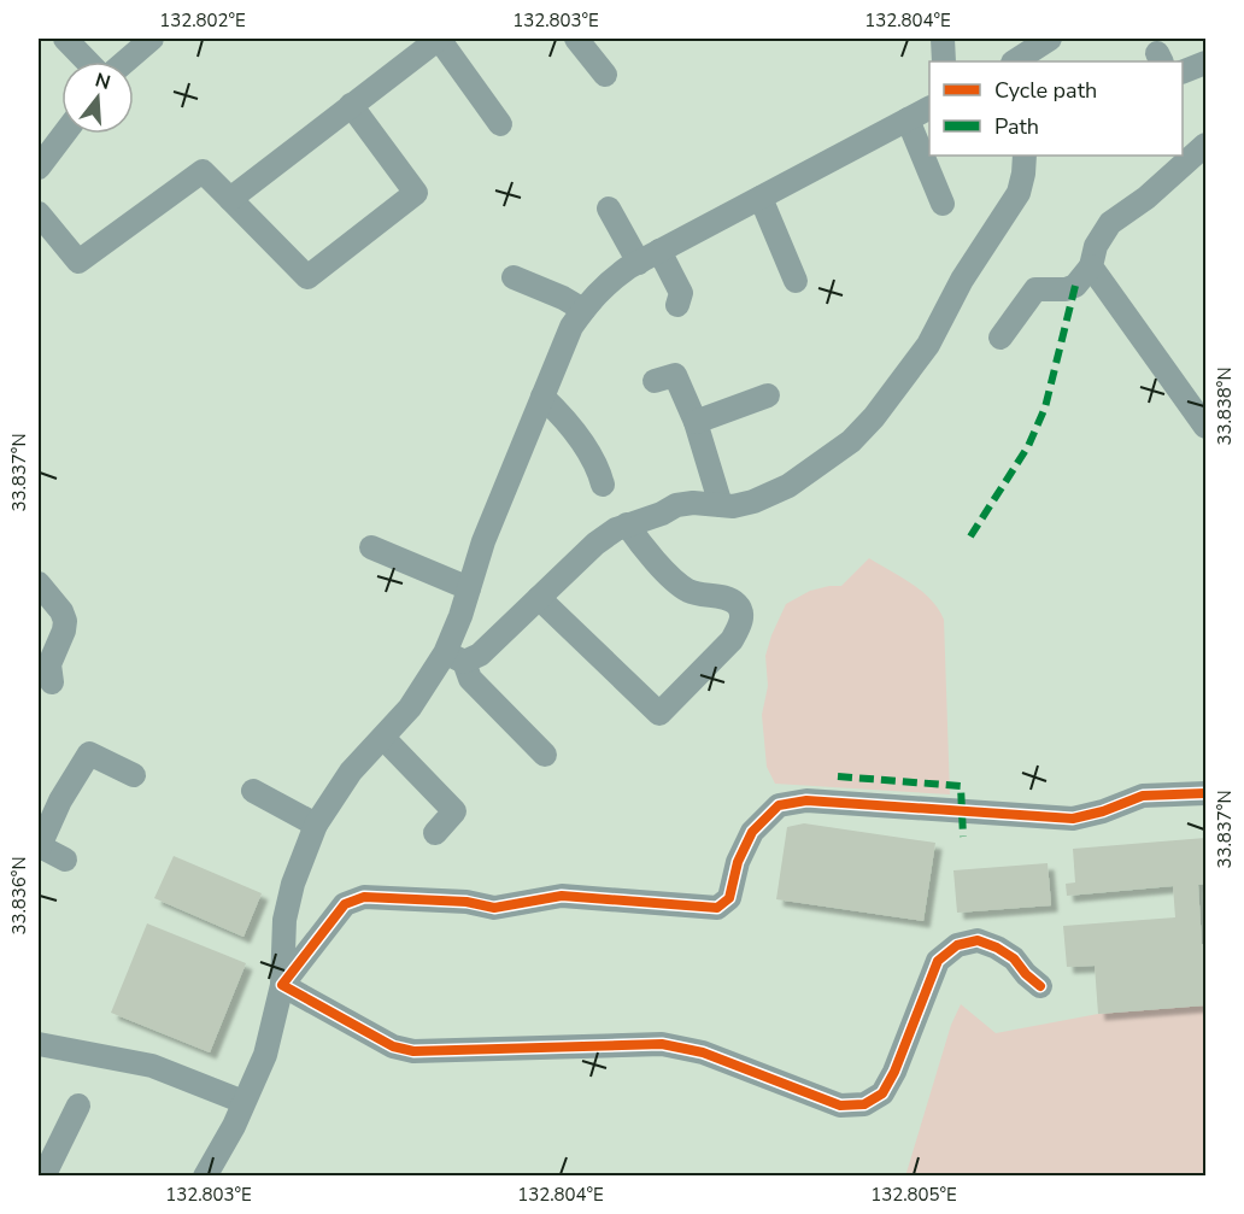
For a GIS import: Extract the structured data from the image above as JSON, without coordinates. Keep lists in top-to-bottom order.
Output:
{
  "legend": ["Cycle path", "Path"],
  "north": "top",
  "coordinates": [
    "132.802°E",
    "132.803°E",
    "132.804°E",
    "33.838°N",
    "33.837°N",
    "33.836°N",
    "132.805°E"
  ]
}
